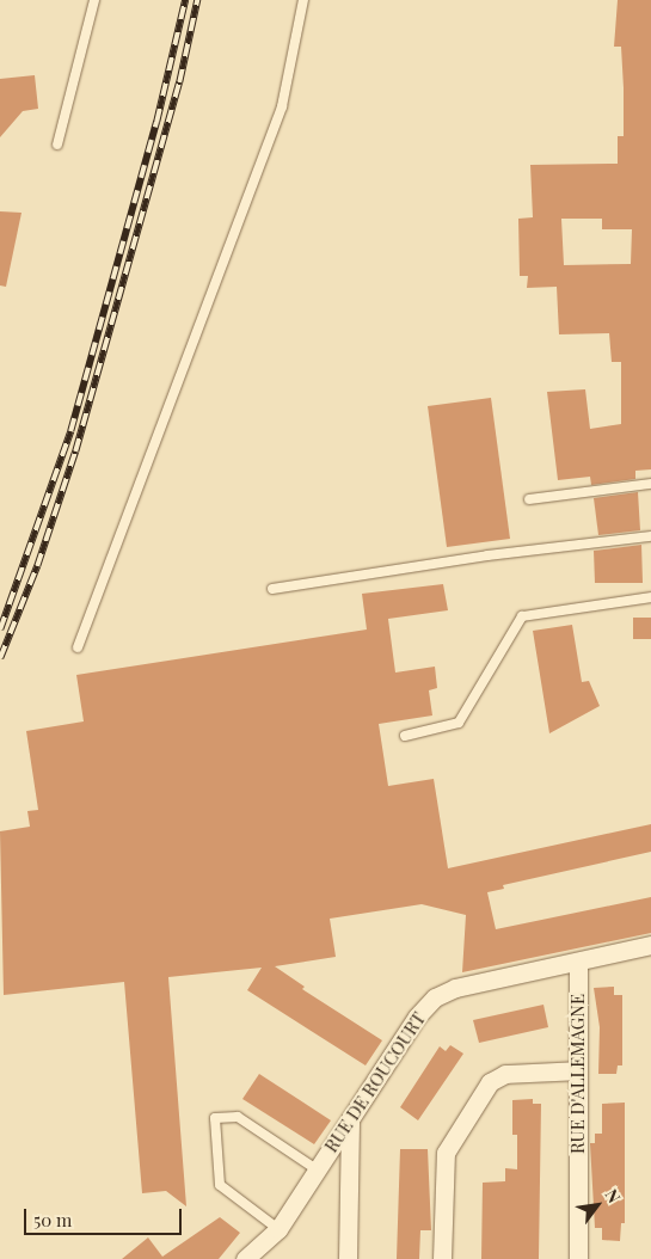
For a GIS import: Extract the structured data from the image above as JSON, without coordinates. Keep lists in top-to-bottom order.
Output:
{
  "streets": {
    "street": ["RUE D'ALLEMAGNE", "RUE DE ROUCOURT"]
  },
  "crossings": [
    ["RUE D'ALLEMAGNE", "RUE DE ROUCOURT"]
  ],
  "scale_bar": "50 m",
  "north": "top right"
}
